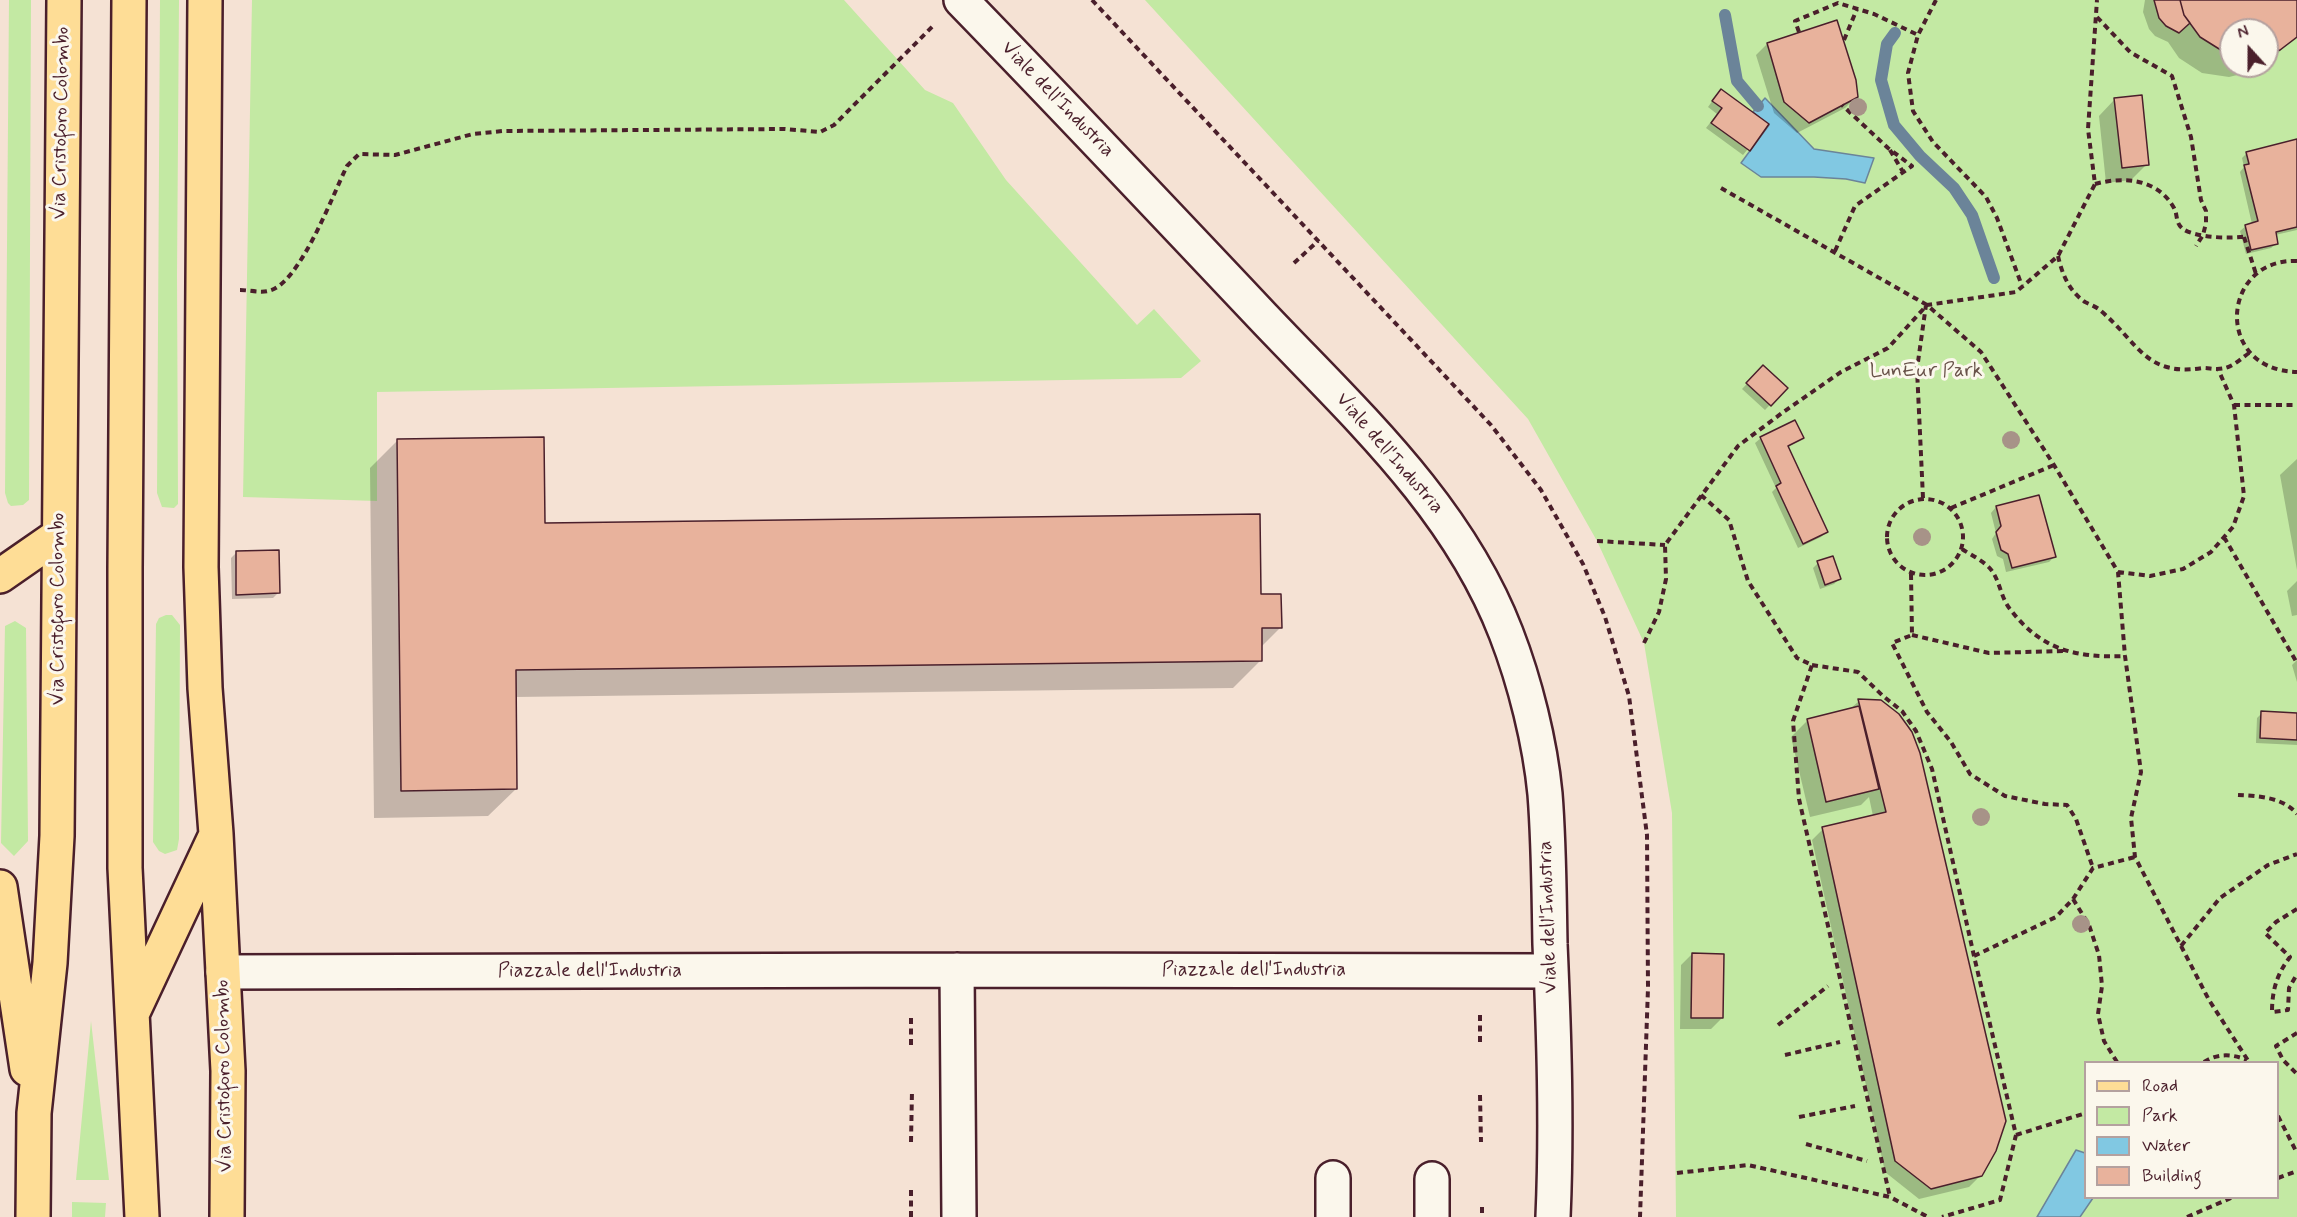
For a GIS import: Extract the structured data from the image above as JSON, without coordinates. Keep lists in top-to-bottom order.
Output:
{
  "streets": {
    "main road": ["Via Cristoforo Colombo"],
    "street": ["Viale dell'Industria", "Piazzale dell'Industria"]
  },
  "crossings": [
    ["Viale dell'Industria", "Piazzale dell'Industria"],
    ["Via Cristoforo Colombo", "Piazzale dell'Industria"]
  ],
  "parks": ["LunEur Park"],
  "legend": [
    "Road",
    "Park",
    "Water",
    "Building"
  ],
  "north": "top"
}
